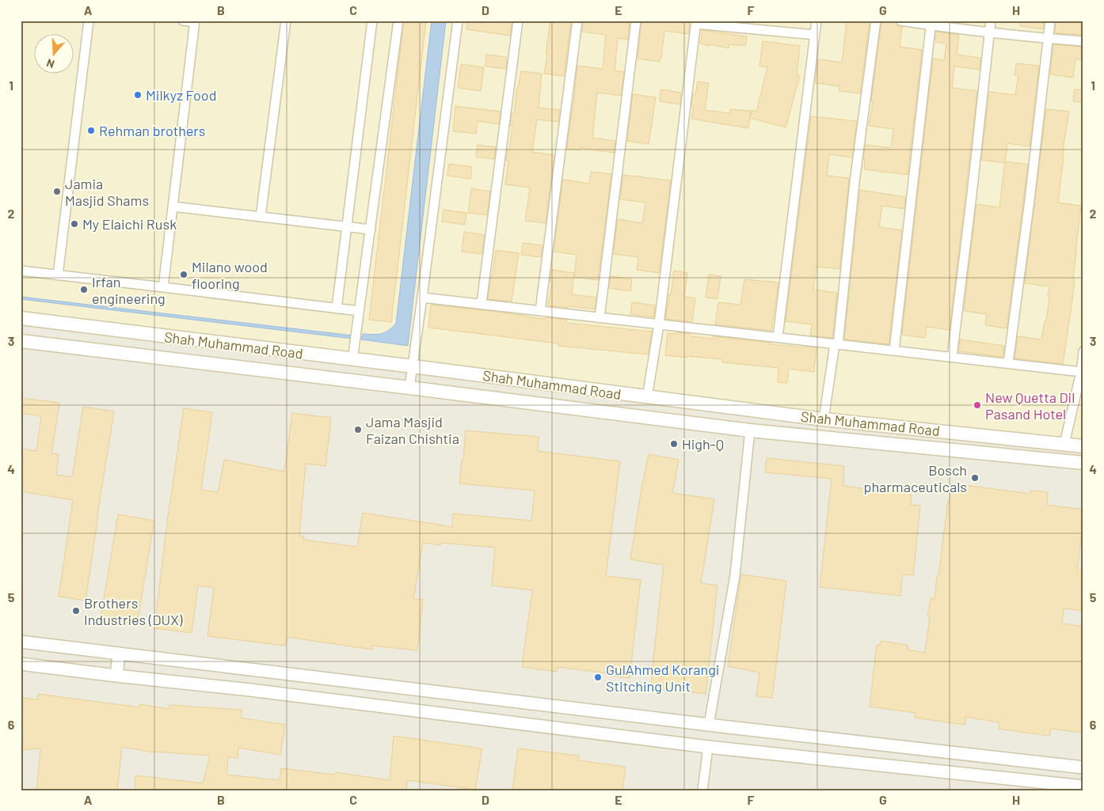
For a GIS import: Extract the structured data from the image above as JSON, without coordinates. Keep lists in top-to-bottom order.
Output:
{
  "streets": {
    "main road": ["Shah Muhammad Road"]
  },
  "places": [
    "Milkyz Food",
    "Rehman brothers",
    "Jamia Masjid Shams",
    "My Elaichi Rusk",
    "Milano wood flooring",
    "Irfan engineering",
    "New Quetta Dil Pasand Hotel",
    "Jama Masjid Faizan Chishtia",
    "High-Q",
    "Bosch pharmaceuticals",
    "Brothers Industries (DUX)",
    "GulAhmed Korangi Stitching Unit"
  ],
  "north": "bottom",
  "grid": {
    "columns": [
      "A",
      "B",
      "C",
      "D",
      "E",
      "F",
      "G",
      "H"
    ],
    "rows": [
      "1",
      "2",
      "3",
      "4",
      "5",
      "6"
    ]
  }
}
